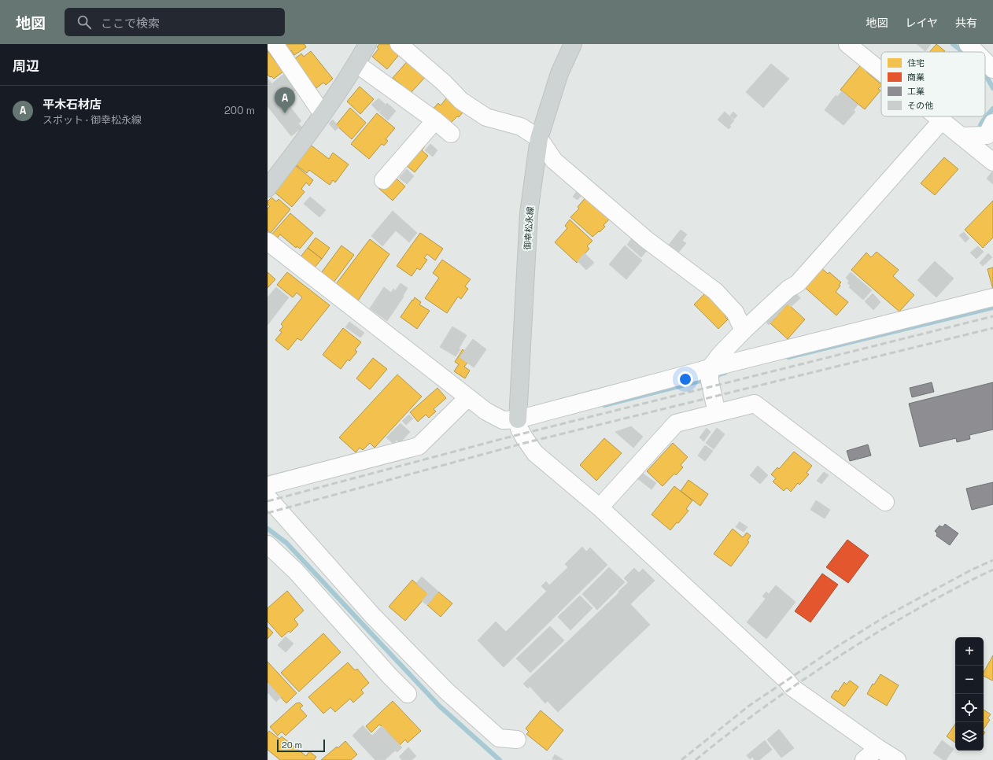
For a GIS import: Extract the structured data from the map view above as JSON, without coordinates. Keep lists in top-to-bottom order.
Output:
{
  "streets": {
    "main road": ["御幸松永線"]
  },
  "legend": [
    "住宅",
    "商業",
    "工業",
    "その他"
  ],
  "scale_bar": "20 m",
  "page": {
    "header": "地図",
    "search": "ここで検索",
    "nav": ["地図", "レイヤ", "共有"],
    "heading": "周辺",
    "list": [
      {
        "mark": "A",
        "name": "平木石材店",
        "note": "スポット · 御幸松永線",
        "value": "200 m"
      }
    ],
    "pins": "A",
    "map_buttons": ["+", "−"],
    "scale": "20 m"
  }
}
